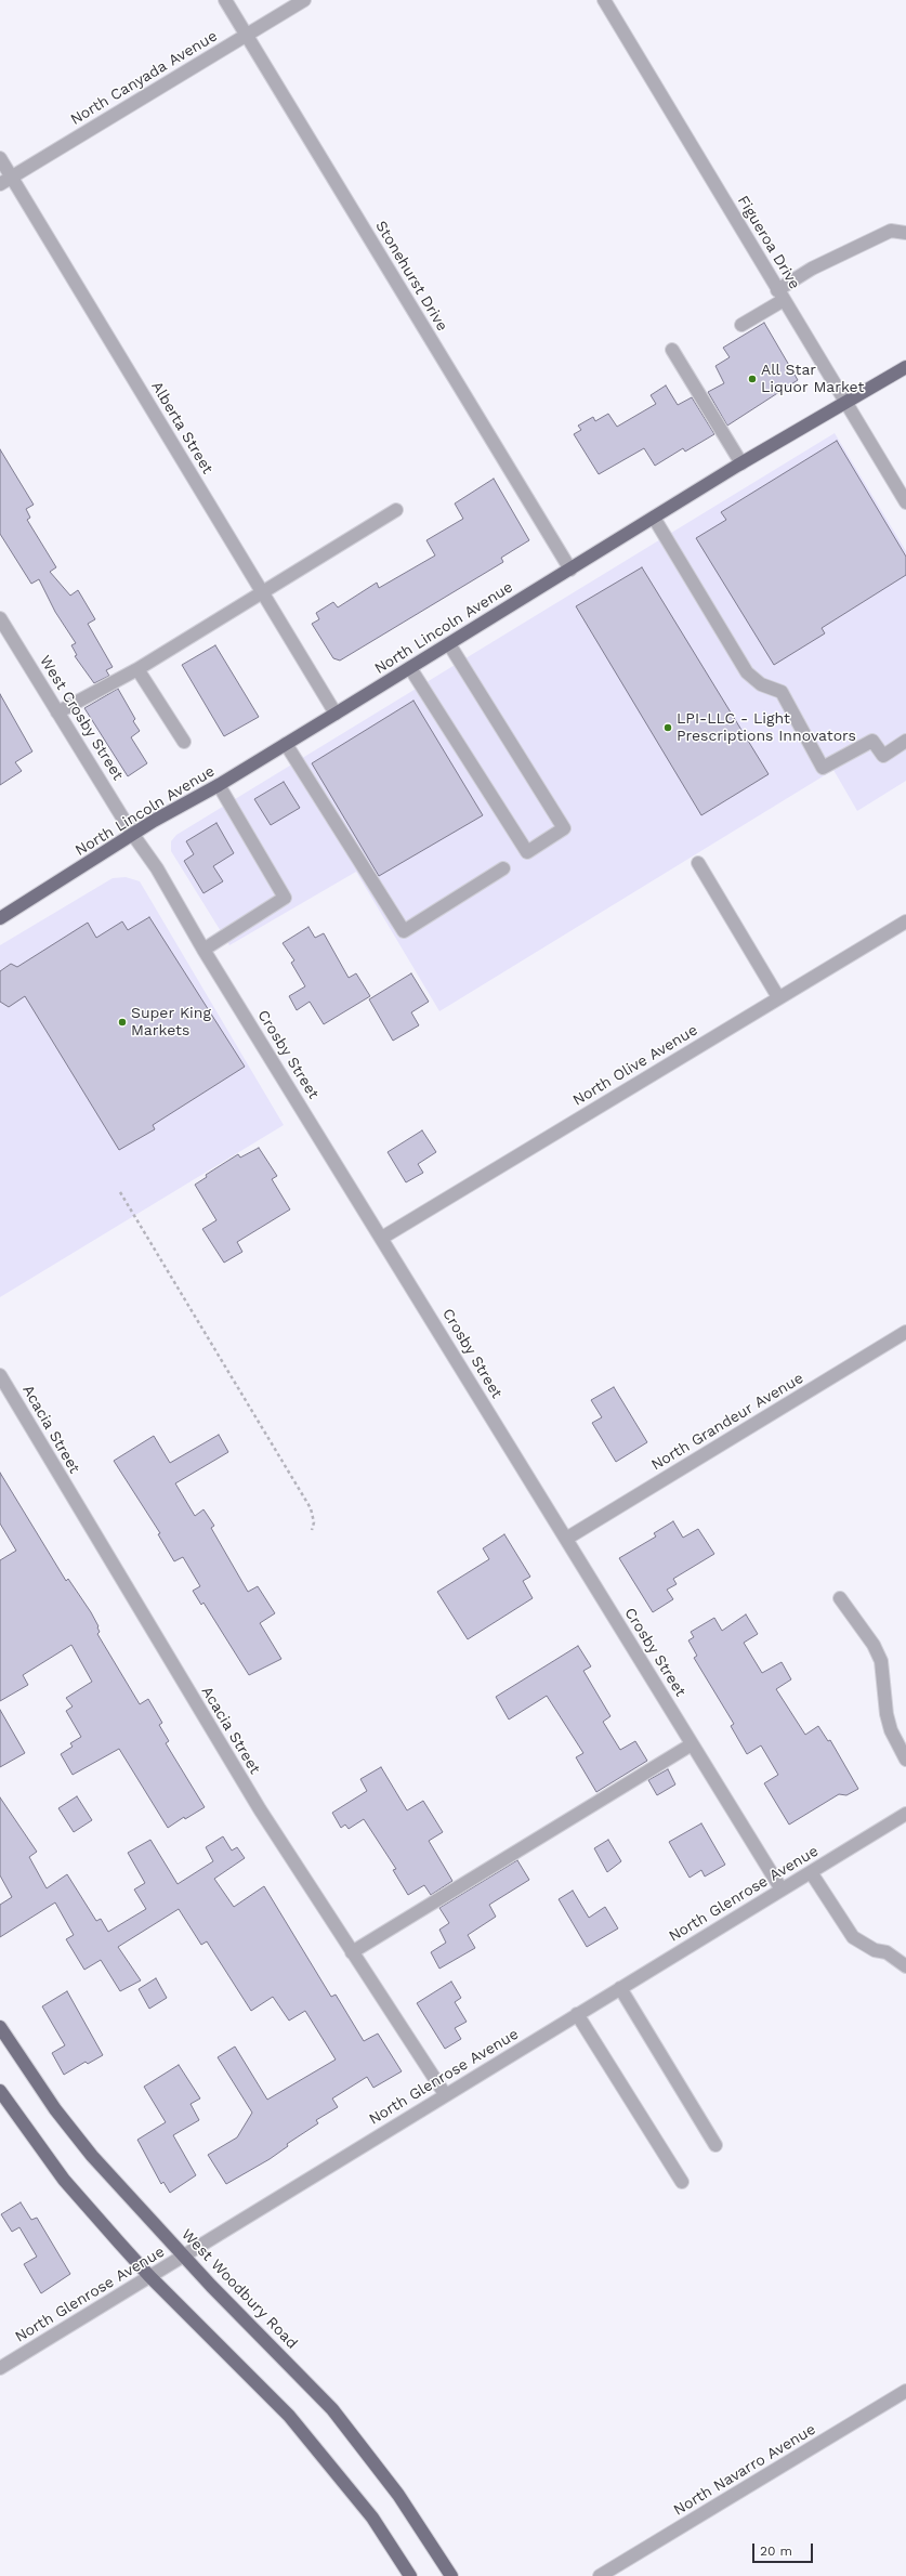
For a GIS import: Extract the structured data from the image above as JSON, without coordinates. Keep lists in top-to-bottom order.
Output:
{
  "streets": {
    "main road": ["North Lincoln Avenue", "West Woodbury Road"],
    "street": [
      "North Canyada Avenue",
      "Figueroa Drive",
      "Stonehurst Drive",
      "Alberta Street",
      "West Crosby Street",
      "Crosby Street",
      "North Olive Avenue",
      "North Grandeur Avenue",
      "Acacia Street",
      "North Glenrose Avenue",
      "North Navarro Avenue"
    ]
  },
  "crossings": [
    ["North Canyada Avenue", "Stonehurst Drive"],
    ["North Canyada Avenue", "Alberta Street"],
    ["Figueroa Drive", "North Lincoln Avenue"],
    ["Stonehurst Drive", "North Lincoln Avenue"],
    ["Alberta Street", "North Lincoln Avenue"],
    ["North Lincoln Avenue", "West Crosby Street"],
    ["North Lincoln Avenue", "Crosby Street"],
    ["West Crosby Street", "Crosby Street"],
    ["Crosby Street", "North Olive Avenue"],
    ["Crosby Street", "North Grandeur Avenue"],
    ["Crosby Street", "North Glenrose Avenue"],
    ["Acacia Street", "North Glenrose Avenue"],
    ["North Glenrose Avenue", "West Woodbury Road"]
  ],
  "places": ["All Star Liquor Market", "LPI-LLC - Light Prescriptions Innovators", "Super King Markets"],
  "scale_bar": "20 m"
}
